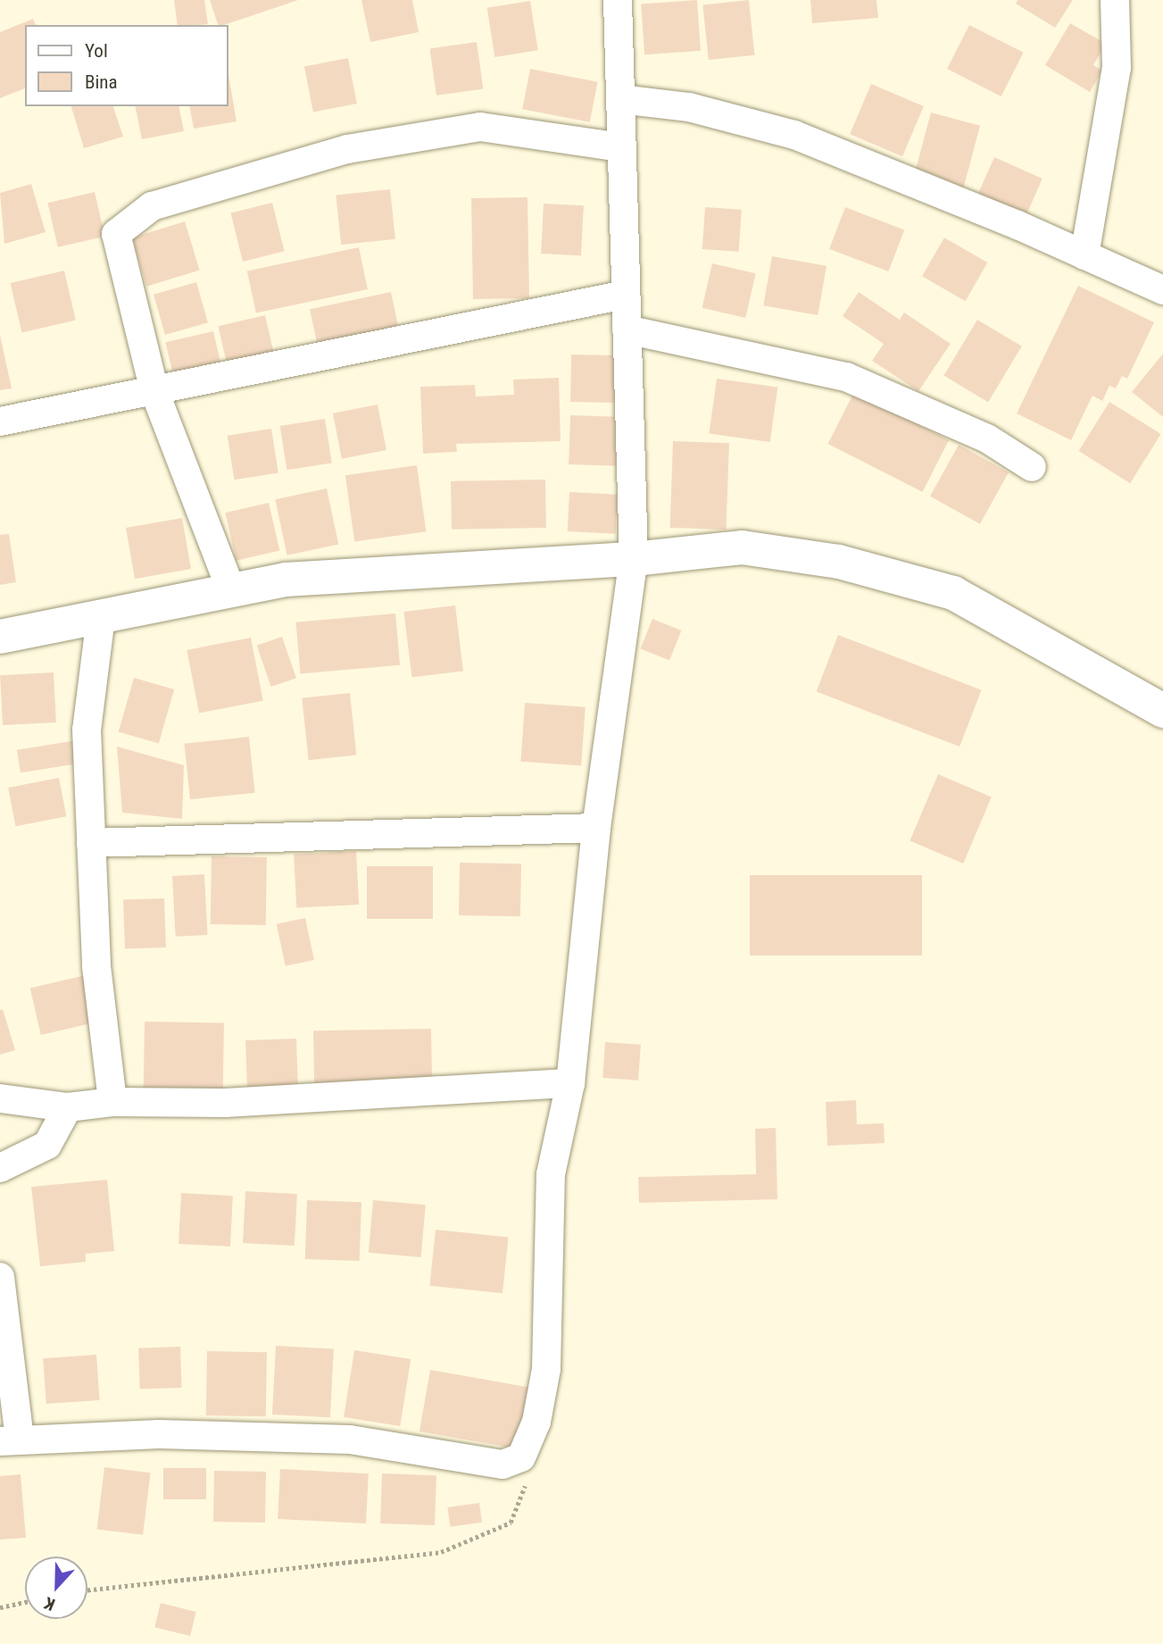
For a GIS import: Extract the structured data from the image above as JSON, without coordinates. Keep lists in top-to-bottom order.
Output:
{
  "legend": ["Yol", "Bina"],
  "north": "bottom"
}
